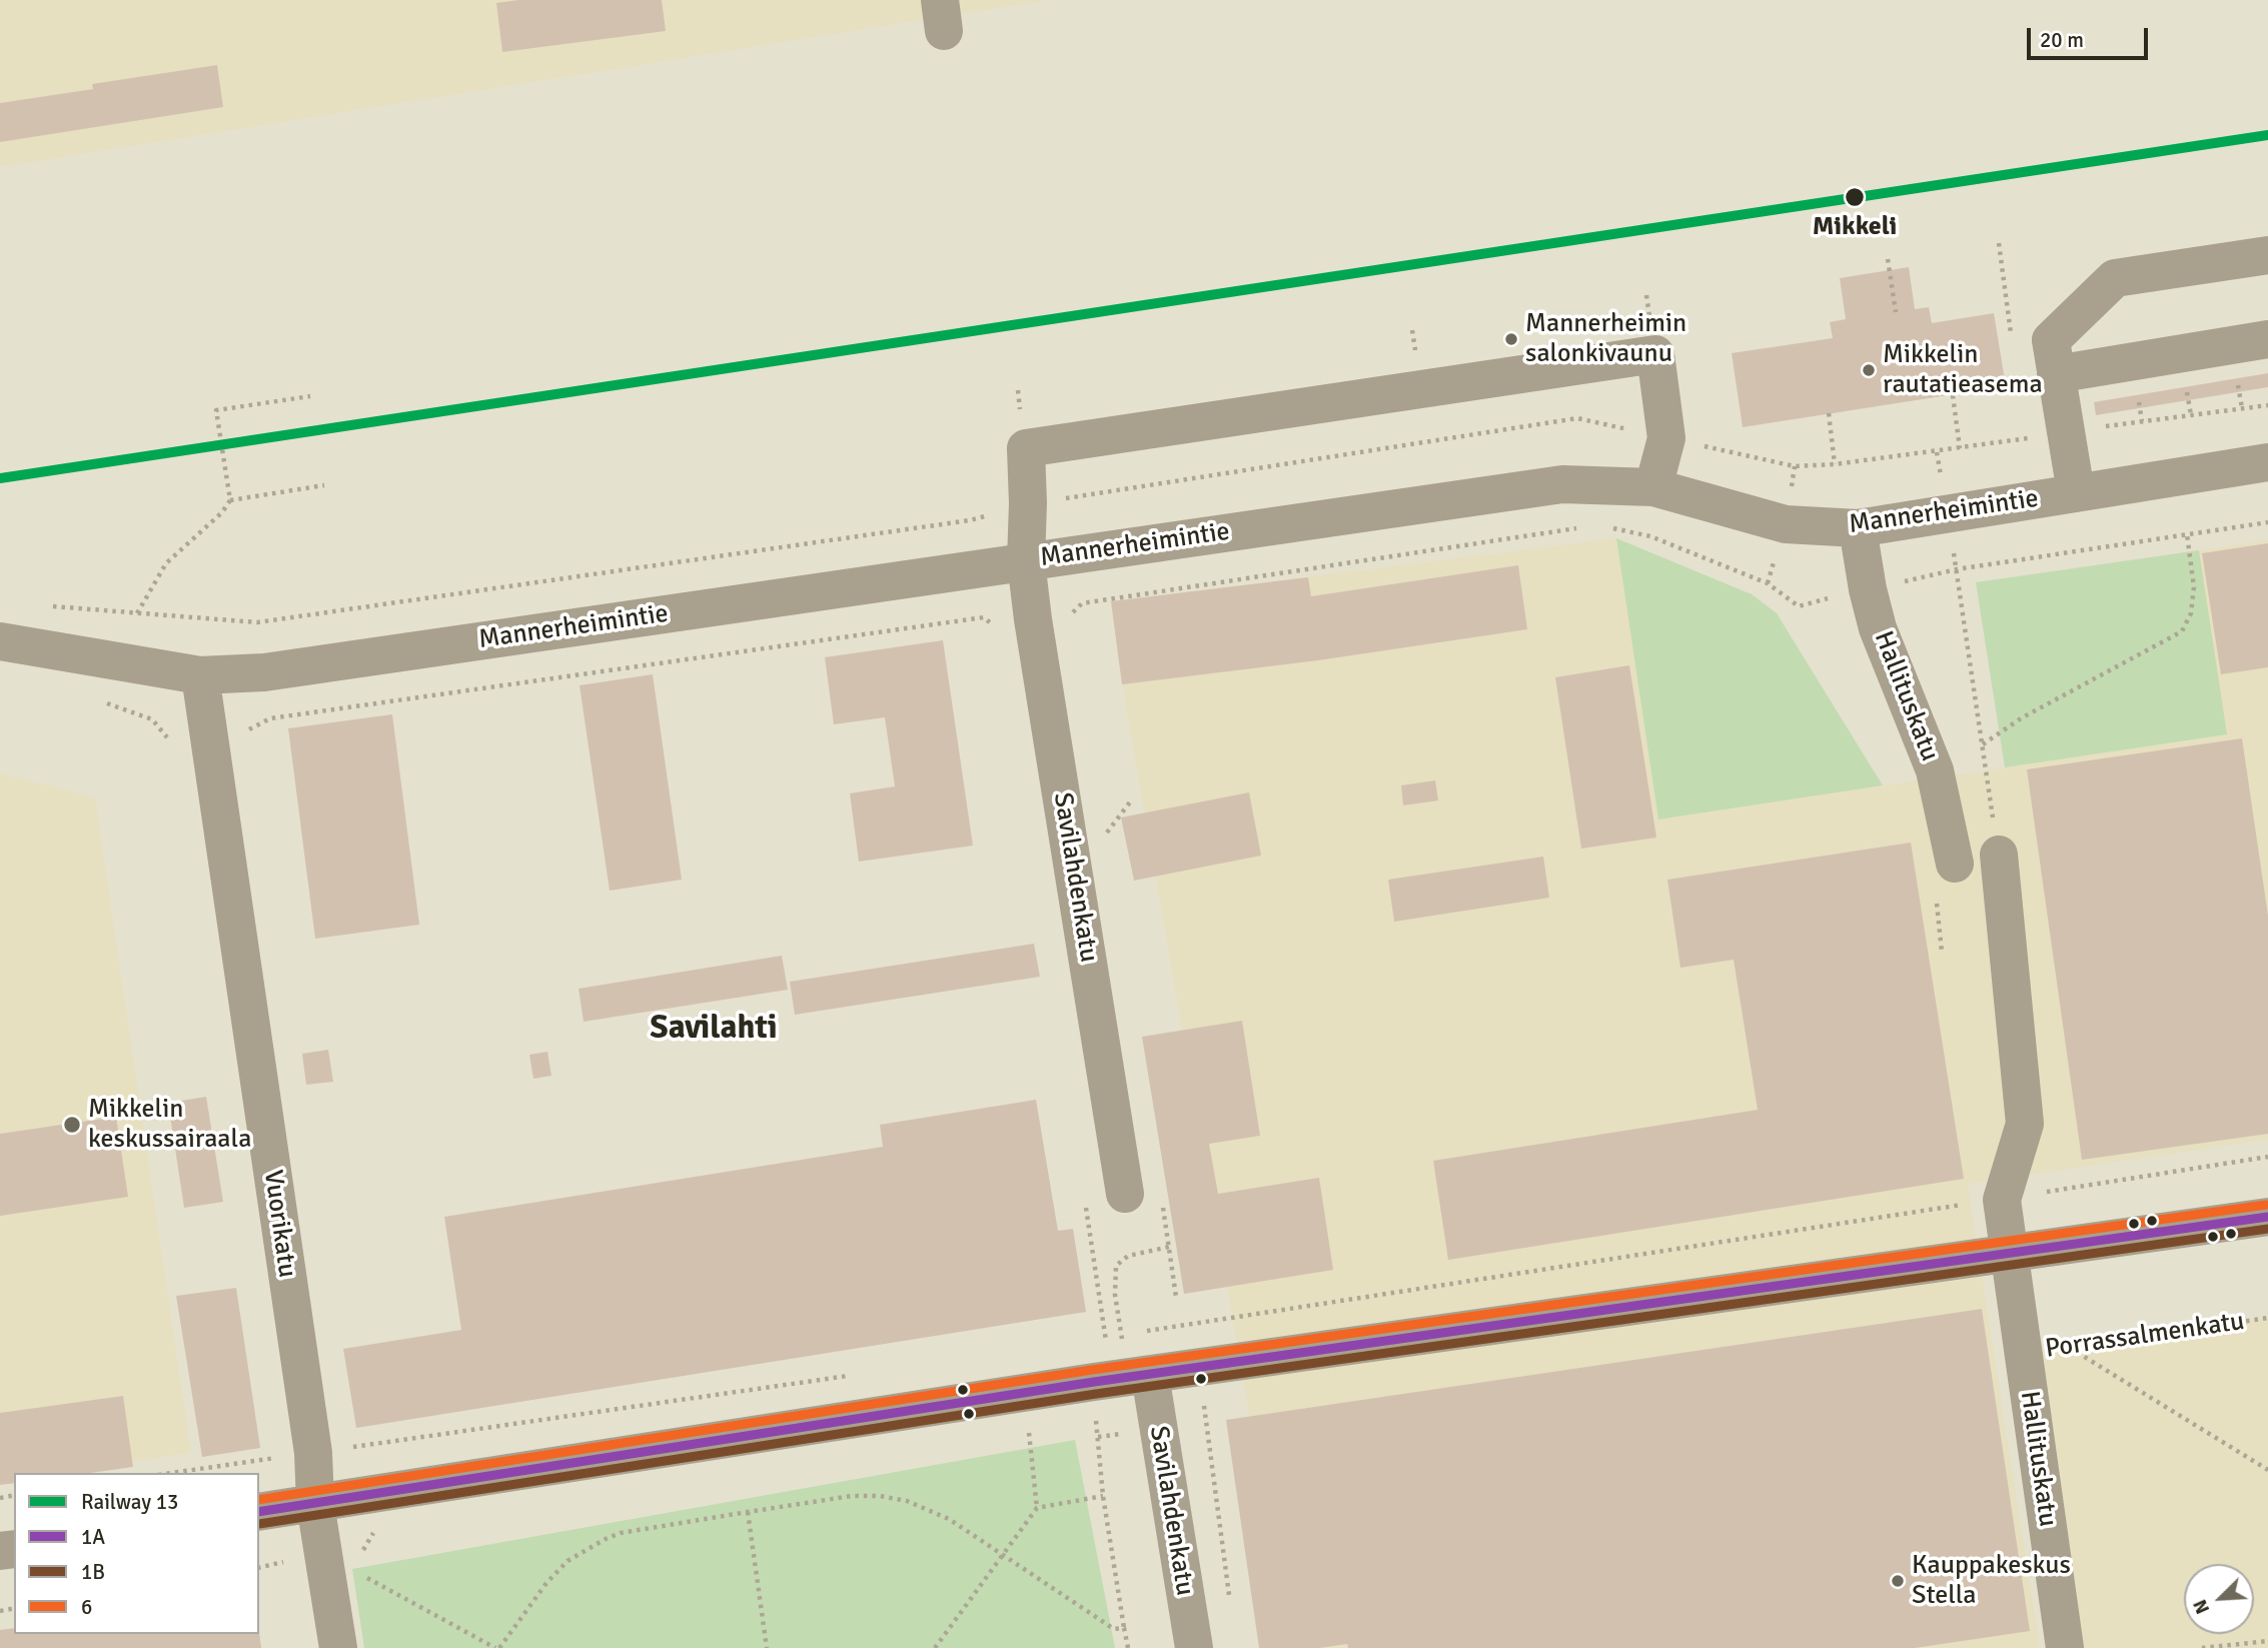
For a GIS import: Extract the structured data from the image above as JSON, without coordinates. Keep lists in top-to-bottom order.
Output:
{
  "streets": {
    "main road": ["Savilahdenkatu"],
    "street": ["Mannerheimintie", "Hallituskatu", "Vuorikatu"],
    "path": ["Porrassalmenkatu"]
  },
  "crossings": [
    ["Mannerheimintie", "Hallituskatu"],
    ["Mannerheimintie", "Savilahdenkatu"],
    ["Mannerheimintie", "Vuorikatu"],
    ["Hallituskatu", "Porrassalmenkatu"]
  ],
  "districts": ["Savilahti"],
  "places": [
    "Mikkeli",
    "Mannerheimin salonkivaunu",
    "Mikkelin rautatieasema",
    "Mikkelin keskussairaala",
    "Kauppakeskus Stella"
  ],
  "lines": [
    "rail line 13",
    "transit line 6",
    "transit line 1A",
    "transit line 1B"
  ],
  "legend": [
    "Railway 13",
    "1A",
    "1B",
    "6"
  ],
  "scale_bar": "20 m",
  "north": "bottom left"
}
